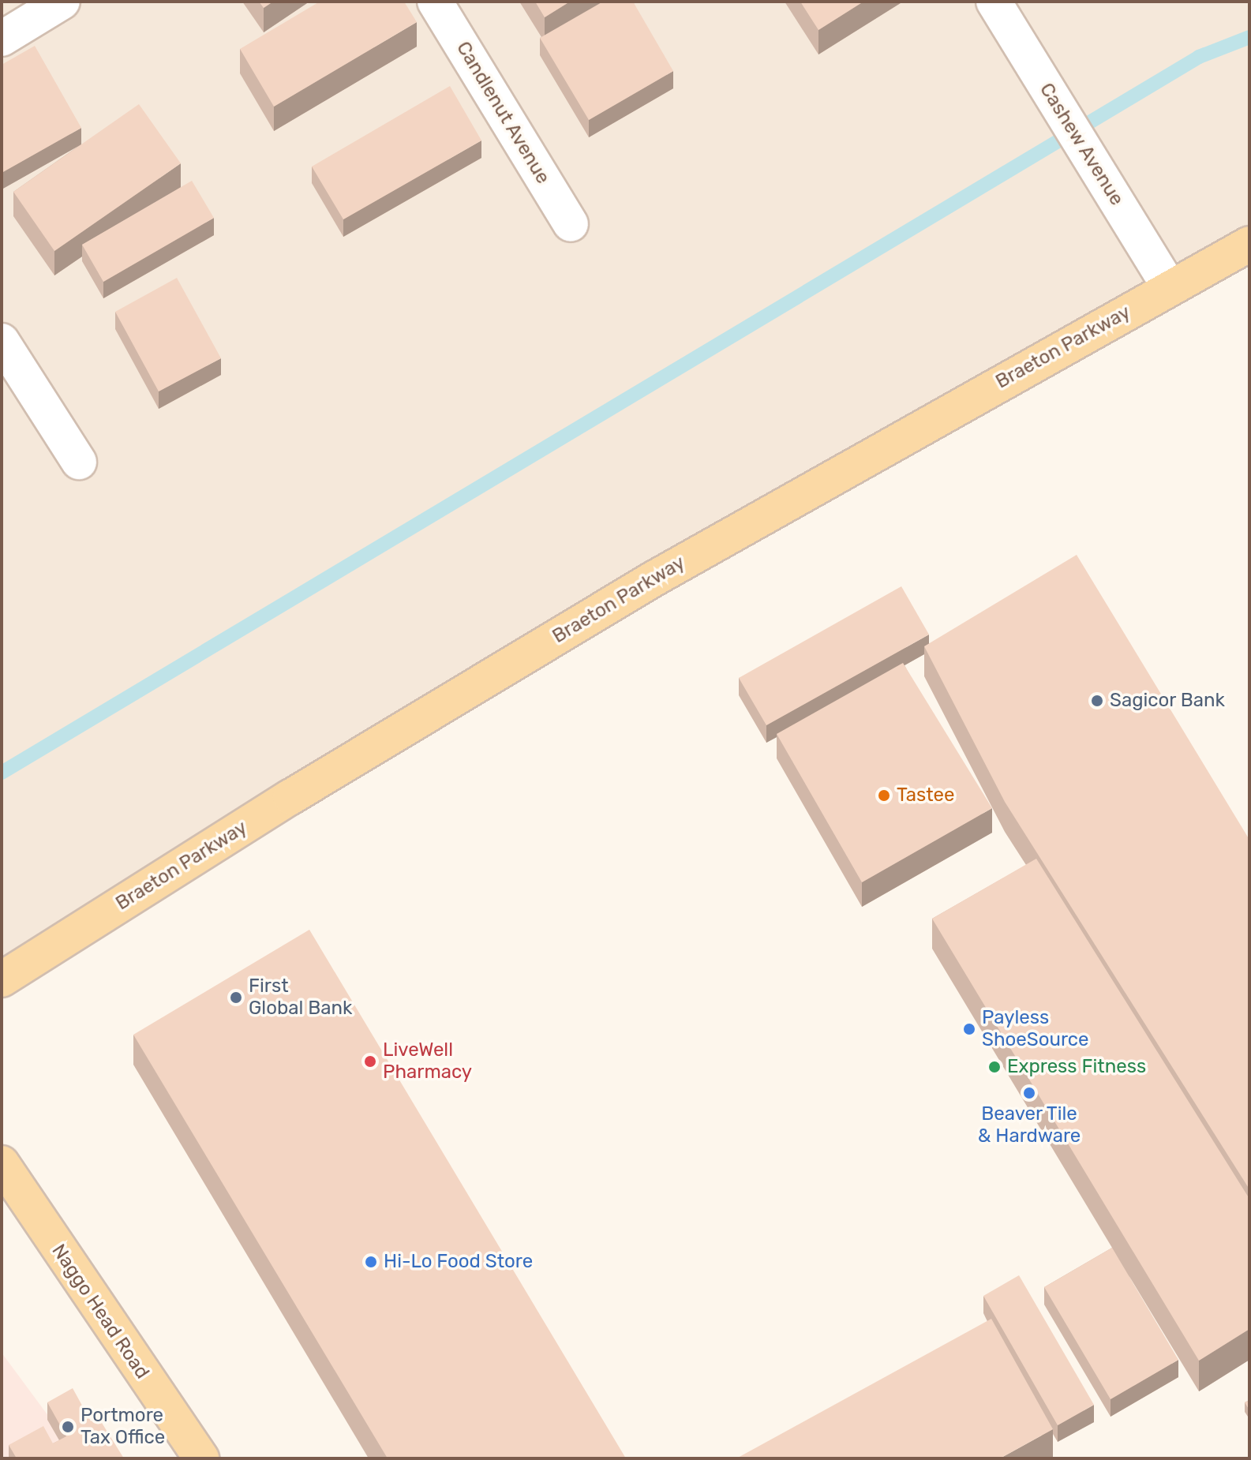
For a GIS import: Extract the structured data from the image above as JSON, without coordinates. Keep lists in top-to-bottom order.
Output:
{
  "streets": {
    "main road": ["Braeton Parkway", "Naggo Head Road"],
    "street": ["Candlenut Avenue", "Cashew Avenue"]
  },
  "crossings": [
    ["Cashew Avenue", "Braeton Parkway"]
  ],
  "places": [
    "Sagicor Bank",
    "Tastee",
    "First Global Bank",
    "Payless ShoeSource",
    "LiveWell Pharmacy",
    "Express Fitness",
    "Beaver Tile & Hardware",
    "Hi-Lo Food Store",
    "Portmore Tax Office"
  ]
}
